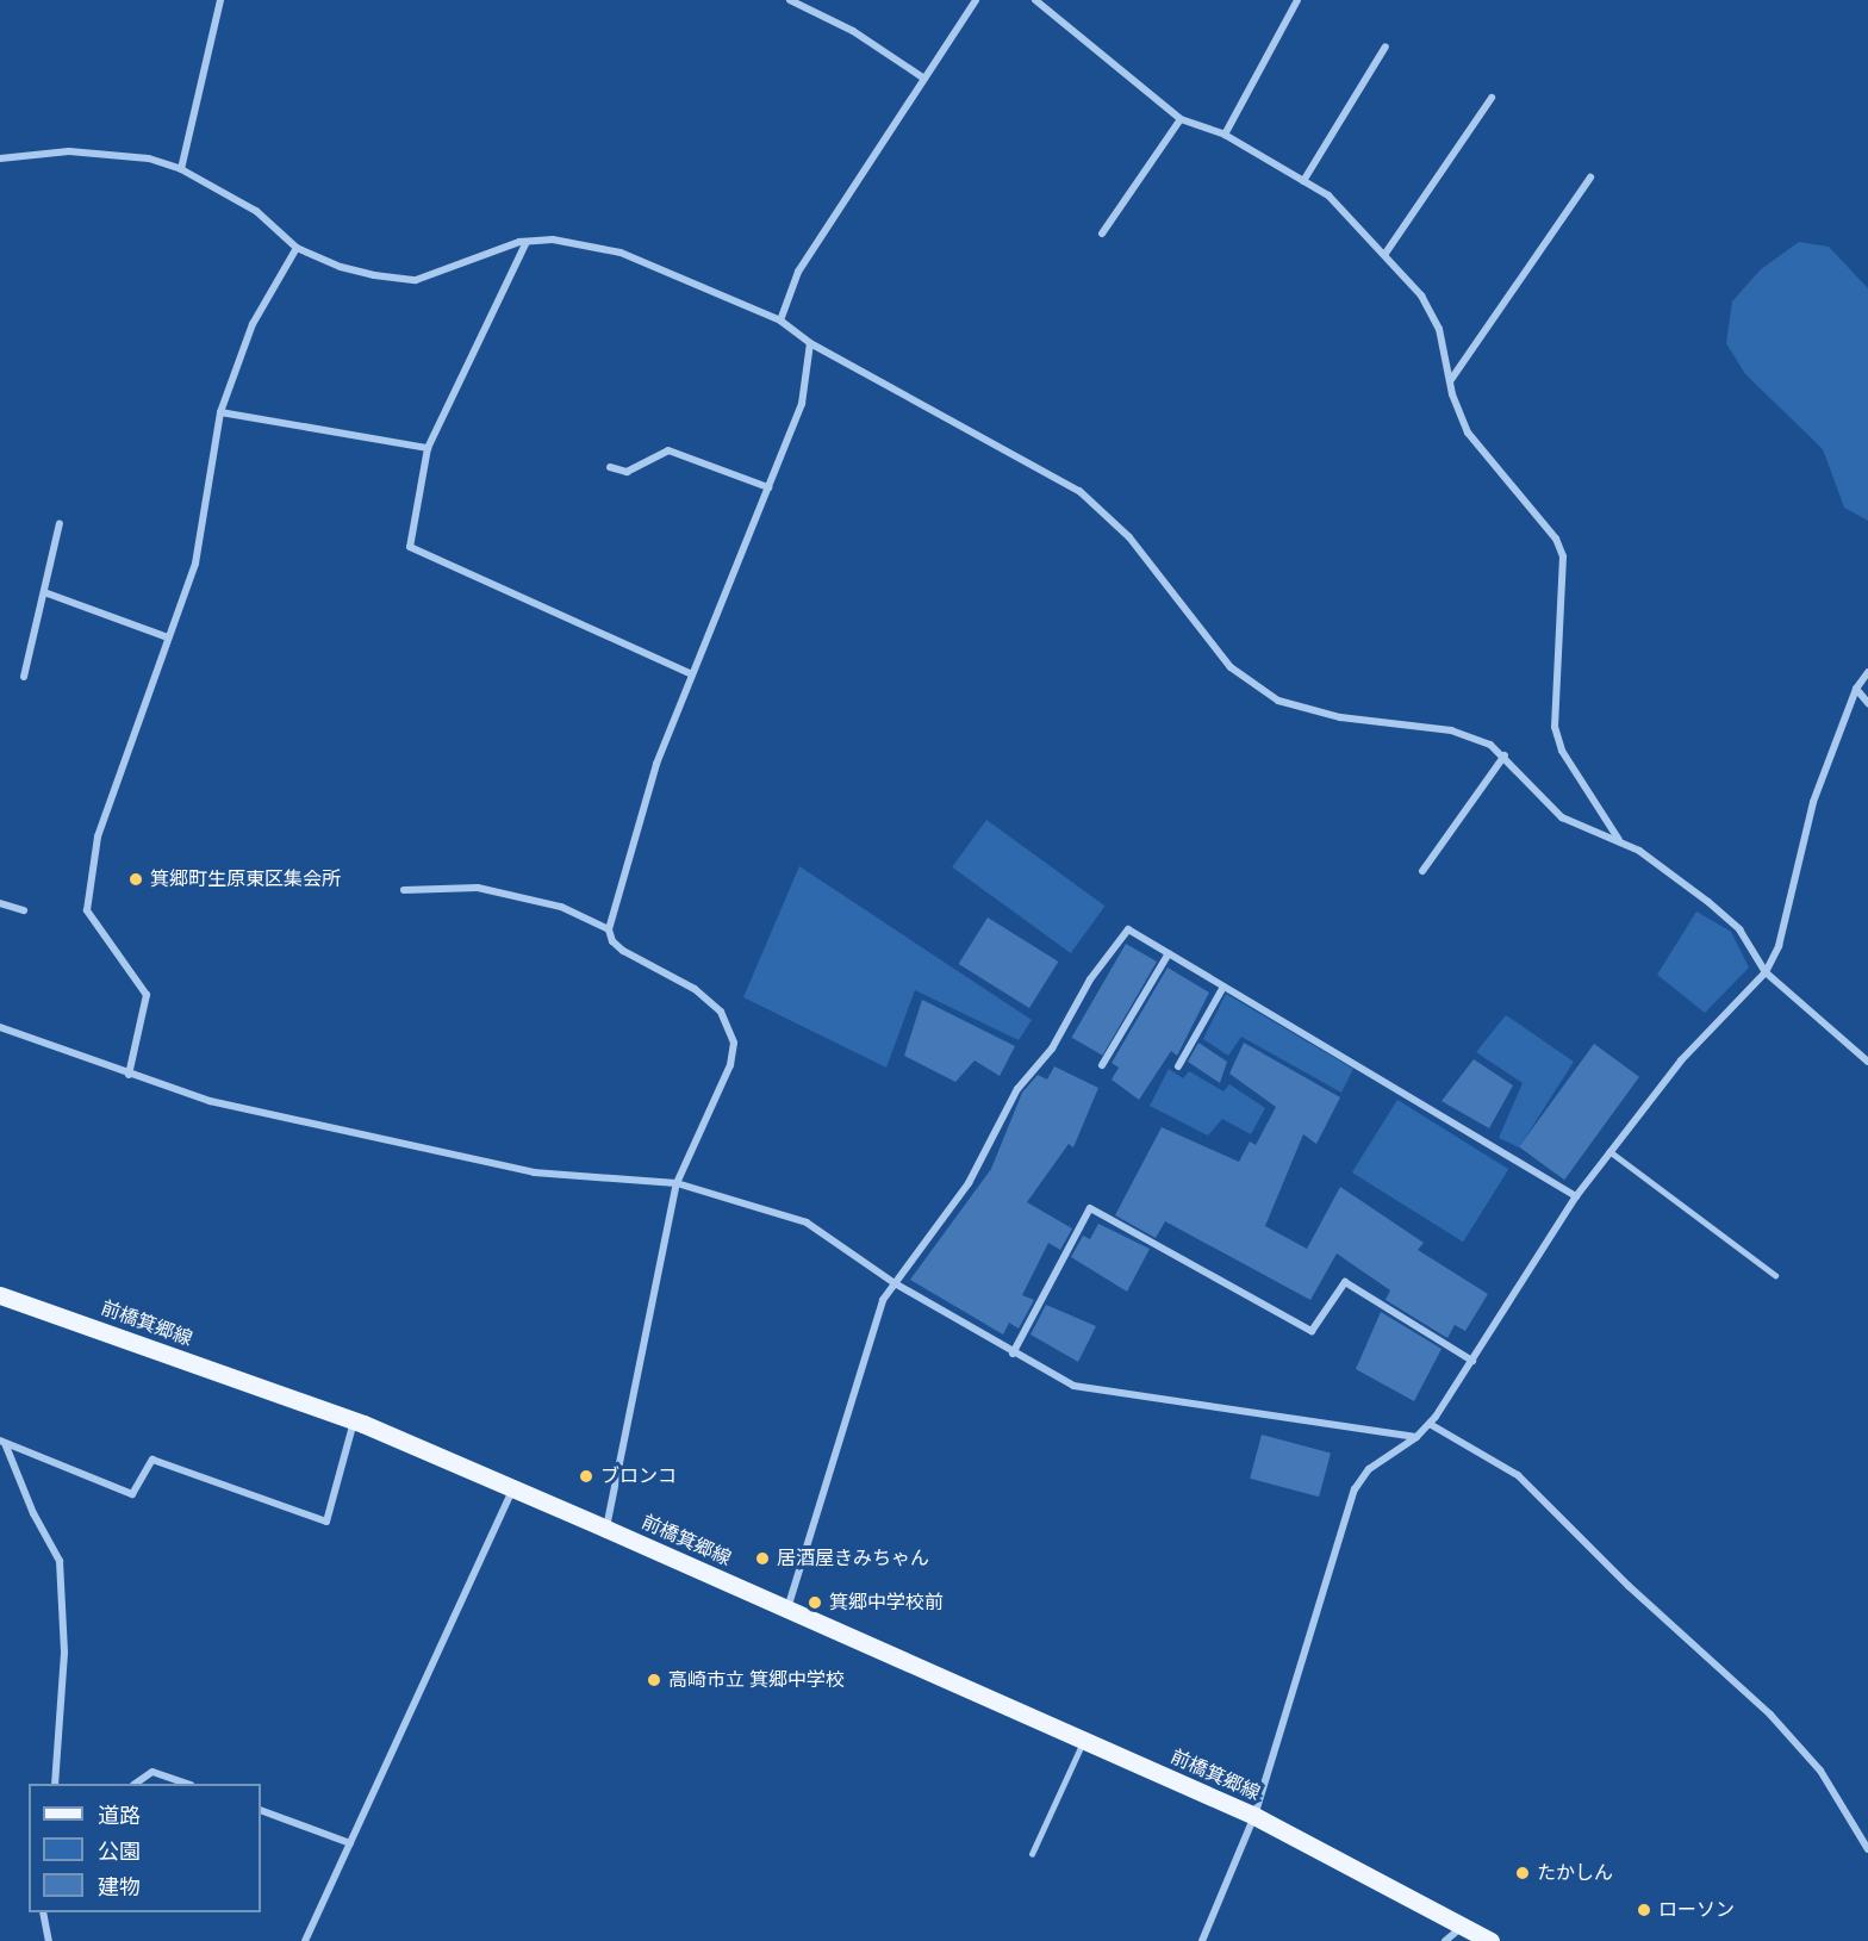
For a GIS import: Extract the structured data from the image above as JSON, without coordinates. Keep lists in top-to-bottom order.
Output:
{
  "streets": {
    "main road": ["前橋箕郷線"]
  },
  "places": [
    "箕郷町生原東区集会所",
    "ブロンコ",
    "居酒屋きみちゃん",
    "箕郷中学校前",
    "高崎市立 箕郷中学校",
    "たかしん",
    "ローソン"
  ],
  "legend": ["道路", "公園", "建物"]
}
